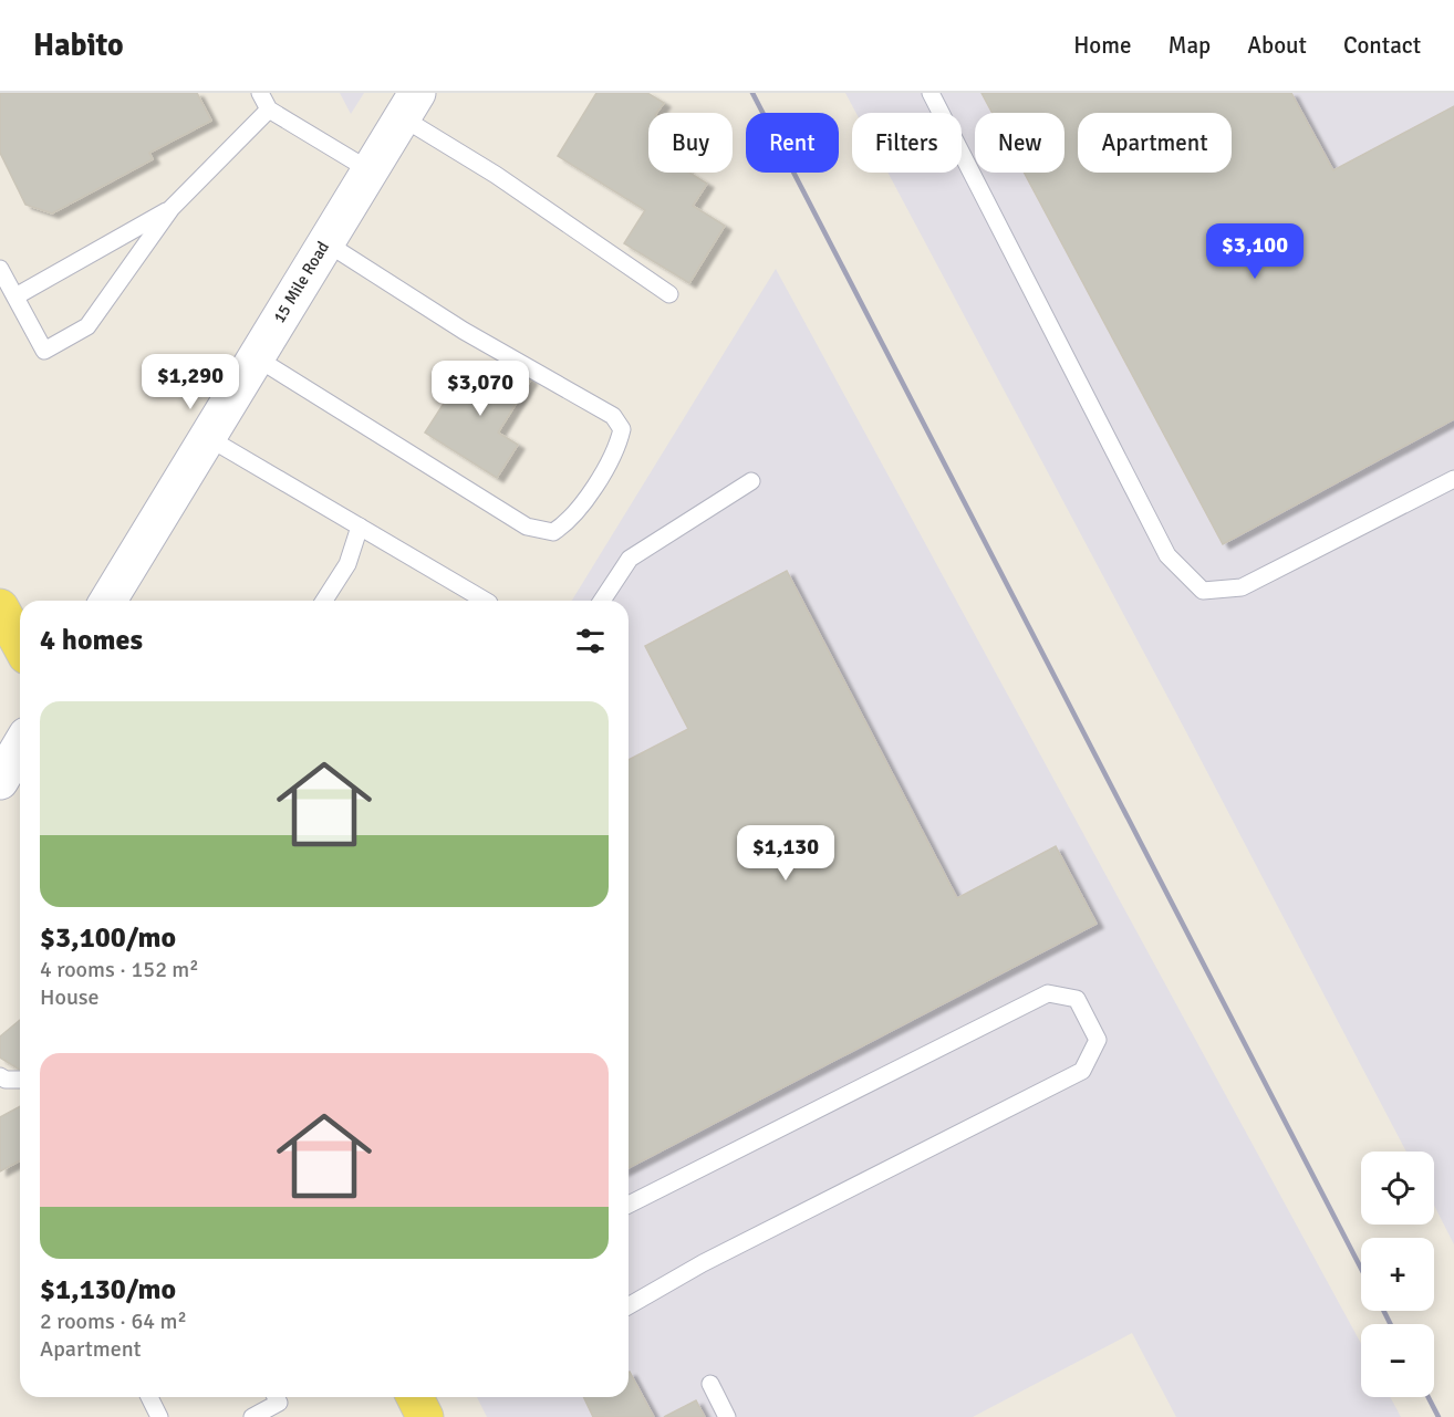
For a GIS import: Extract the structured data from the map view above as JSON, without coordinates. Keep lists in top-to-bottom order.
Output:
{
  "streets": {
    "main road": ["15 Mile Road"]
  },
  "page": {
    "header": "Habito",
    "nav": [
      "Home",
      "Map",
      "About",
      "Contact"
    ],
    "chip": [
      "Buy",
      "Rent",
      "Filters",
      "New",
      "Apartment"
    ],
    "price": [
      "$3,100",
      "$1,290",
      "$3,070",
      "$1,130"
    ],
    "heading": "4 homes",
    "list": [
      {
        "name": "$3,100/mo",
        "note": "4 rooms · 152 m² · House"
      },
      {
        "name": "$1,130/mo",
        "note": "2 rooms · 64 m² · Apartment"
      }
    ],
    "map_buttons": ["+", "−"]
  }
}
